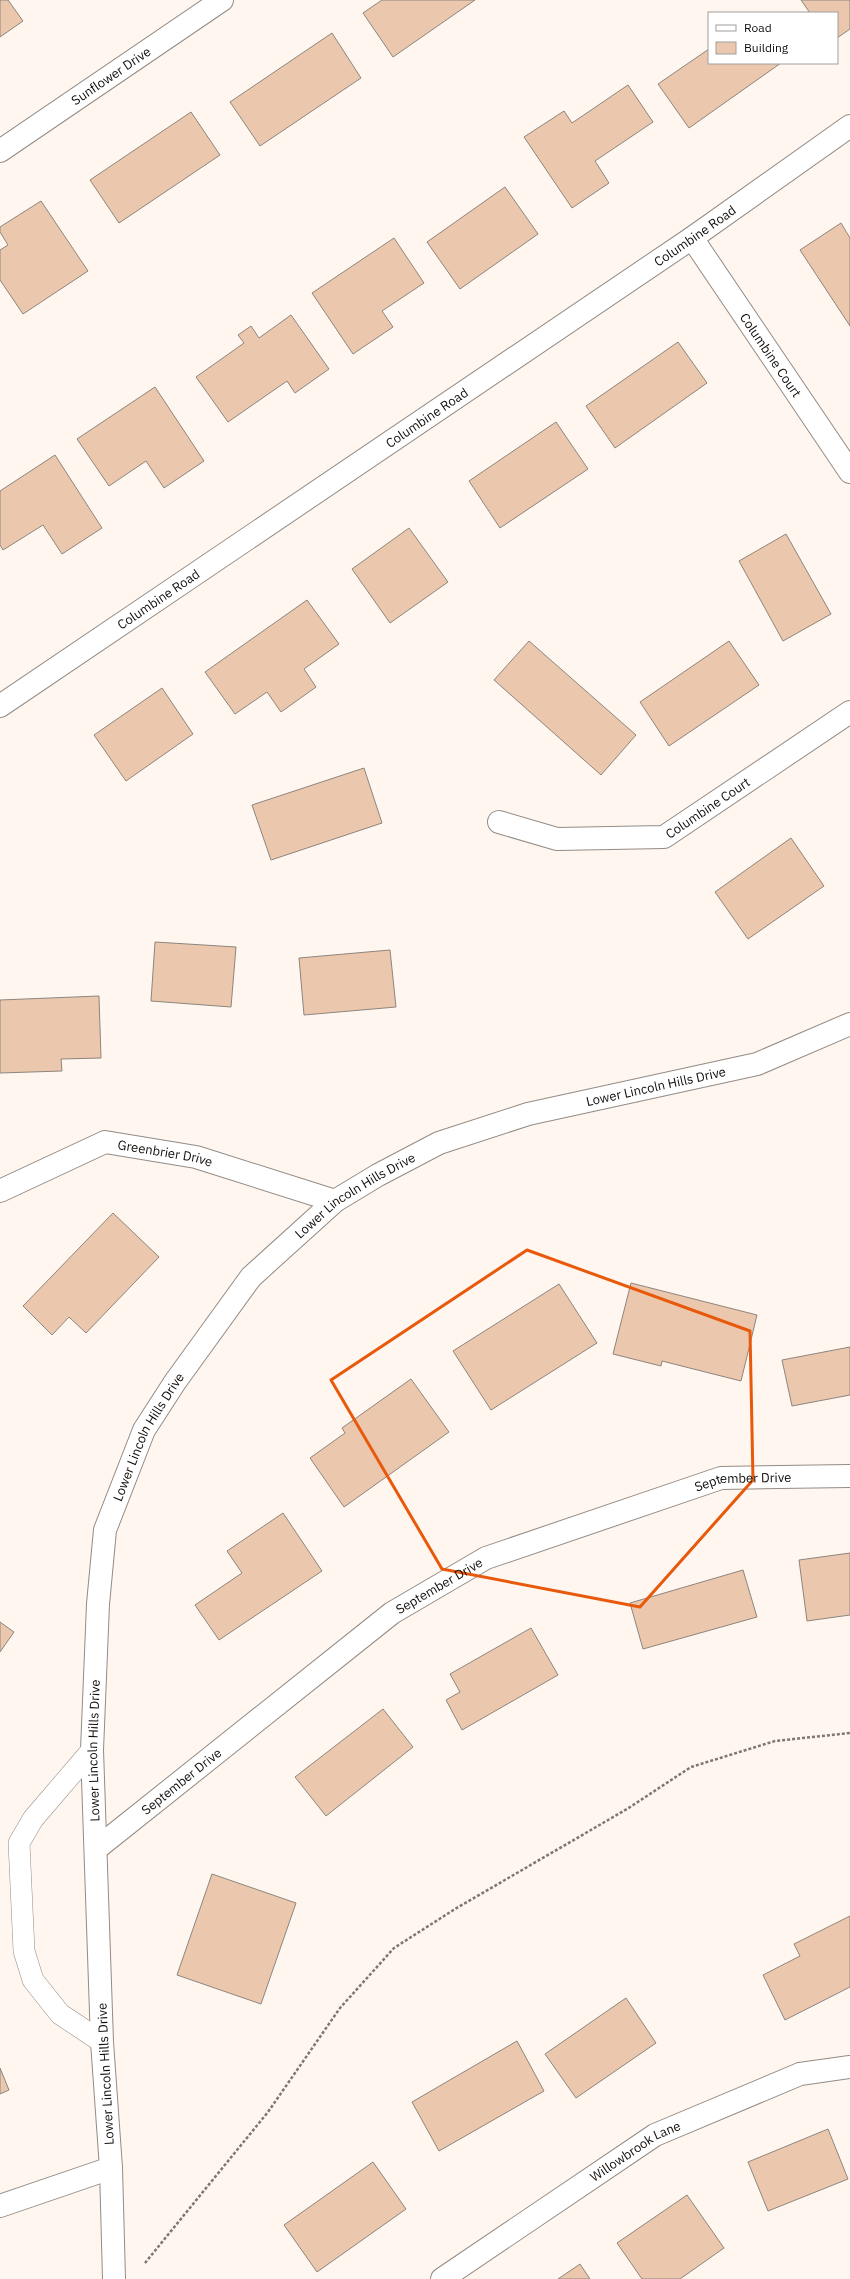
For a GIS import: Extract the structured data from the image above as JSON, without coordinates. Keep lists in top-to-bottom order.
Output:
{
  "streets": {
    "street": [
      "Sunflower Drive",
      "Columbine Road",
      "Columbine Court",
      "Lower Lincoln Hills Drive",
      "Greenbrier Drive",
      "September Drive",
      "Willowbrook Lane"
    ]
  },
  "crossings": [
    ["Columbine Road", "Columbine Court"],
    ["Lower Lincoln Hills Drive", "Greenbrier Drive"],
    ["Lower Lincoln Hills Drive", "September Drive"]
  ],
  "legend": ["Road", "Building"]
}
